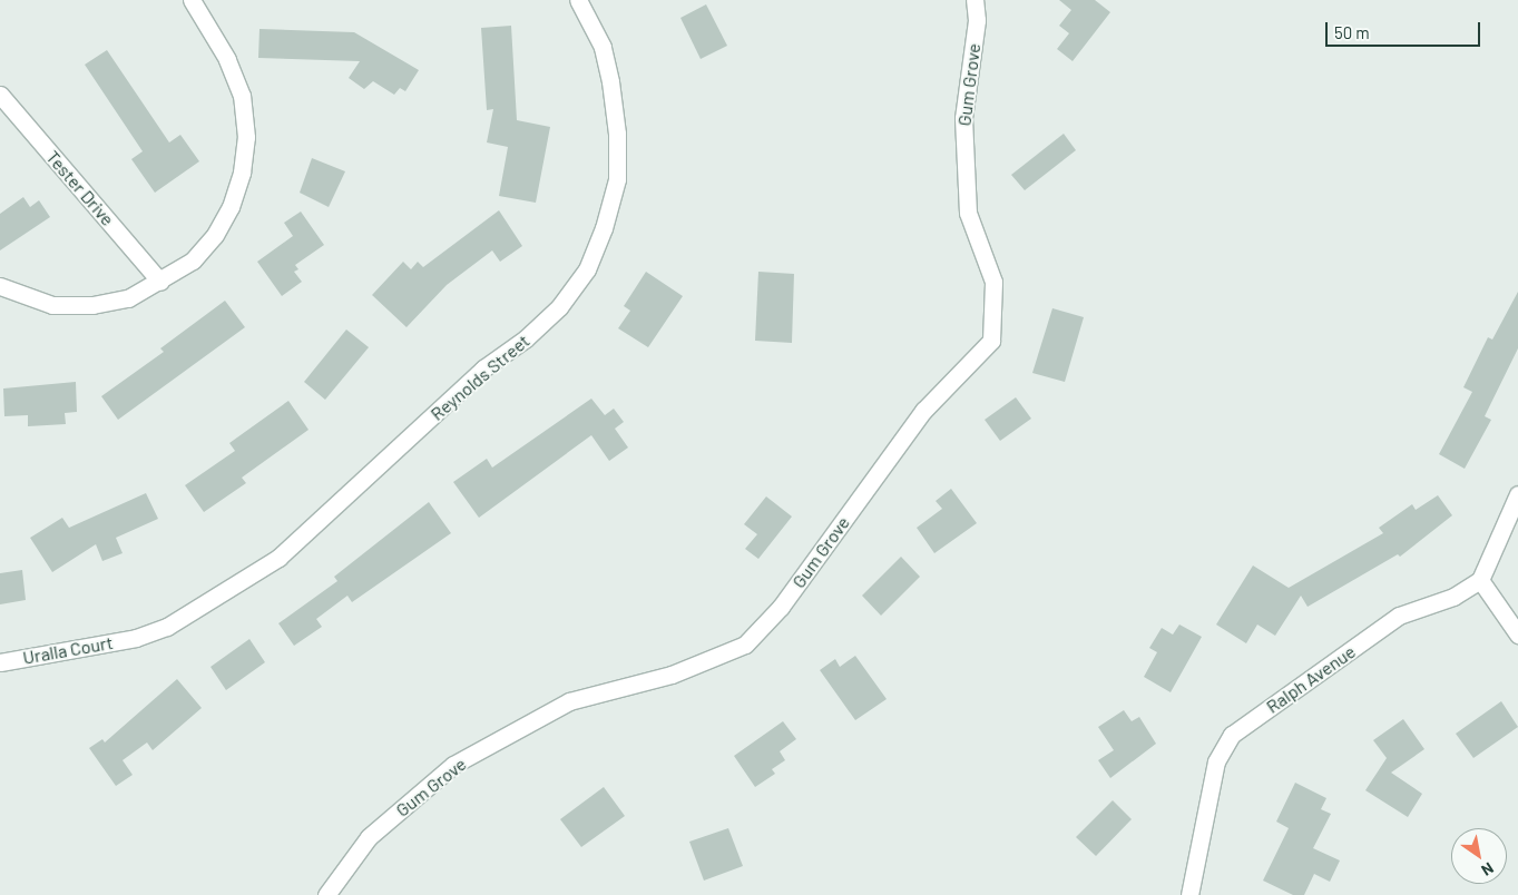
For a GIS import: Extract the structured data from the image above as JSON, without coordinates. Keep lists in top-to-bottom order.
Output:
{
  "streets": {
    "street": [
      "Gum Grove",
      "Tester Drive",
      "Reynolds Street",
      "Uralla Court",
      "Ralph Avenue"
    ]
  },
  "crossings": [
    ["Reynolds Street", "Uralla Court"]
  ],
  "scale_bar": "50 m",
  "north": "bottom right"
}
